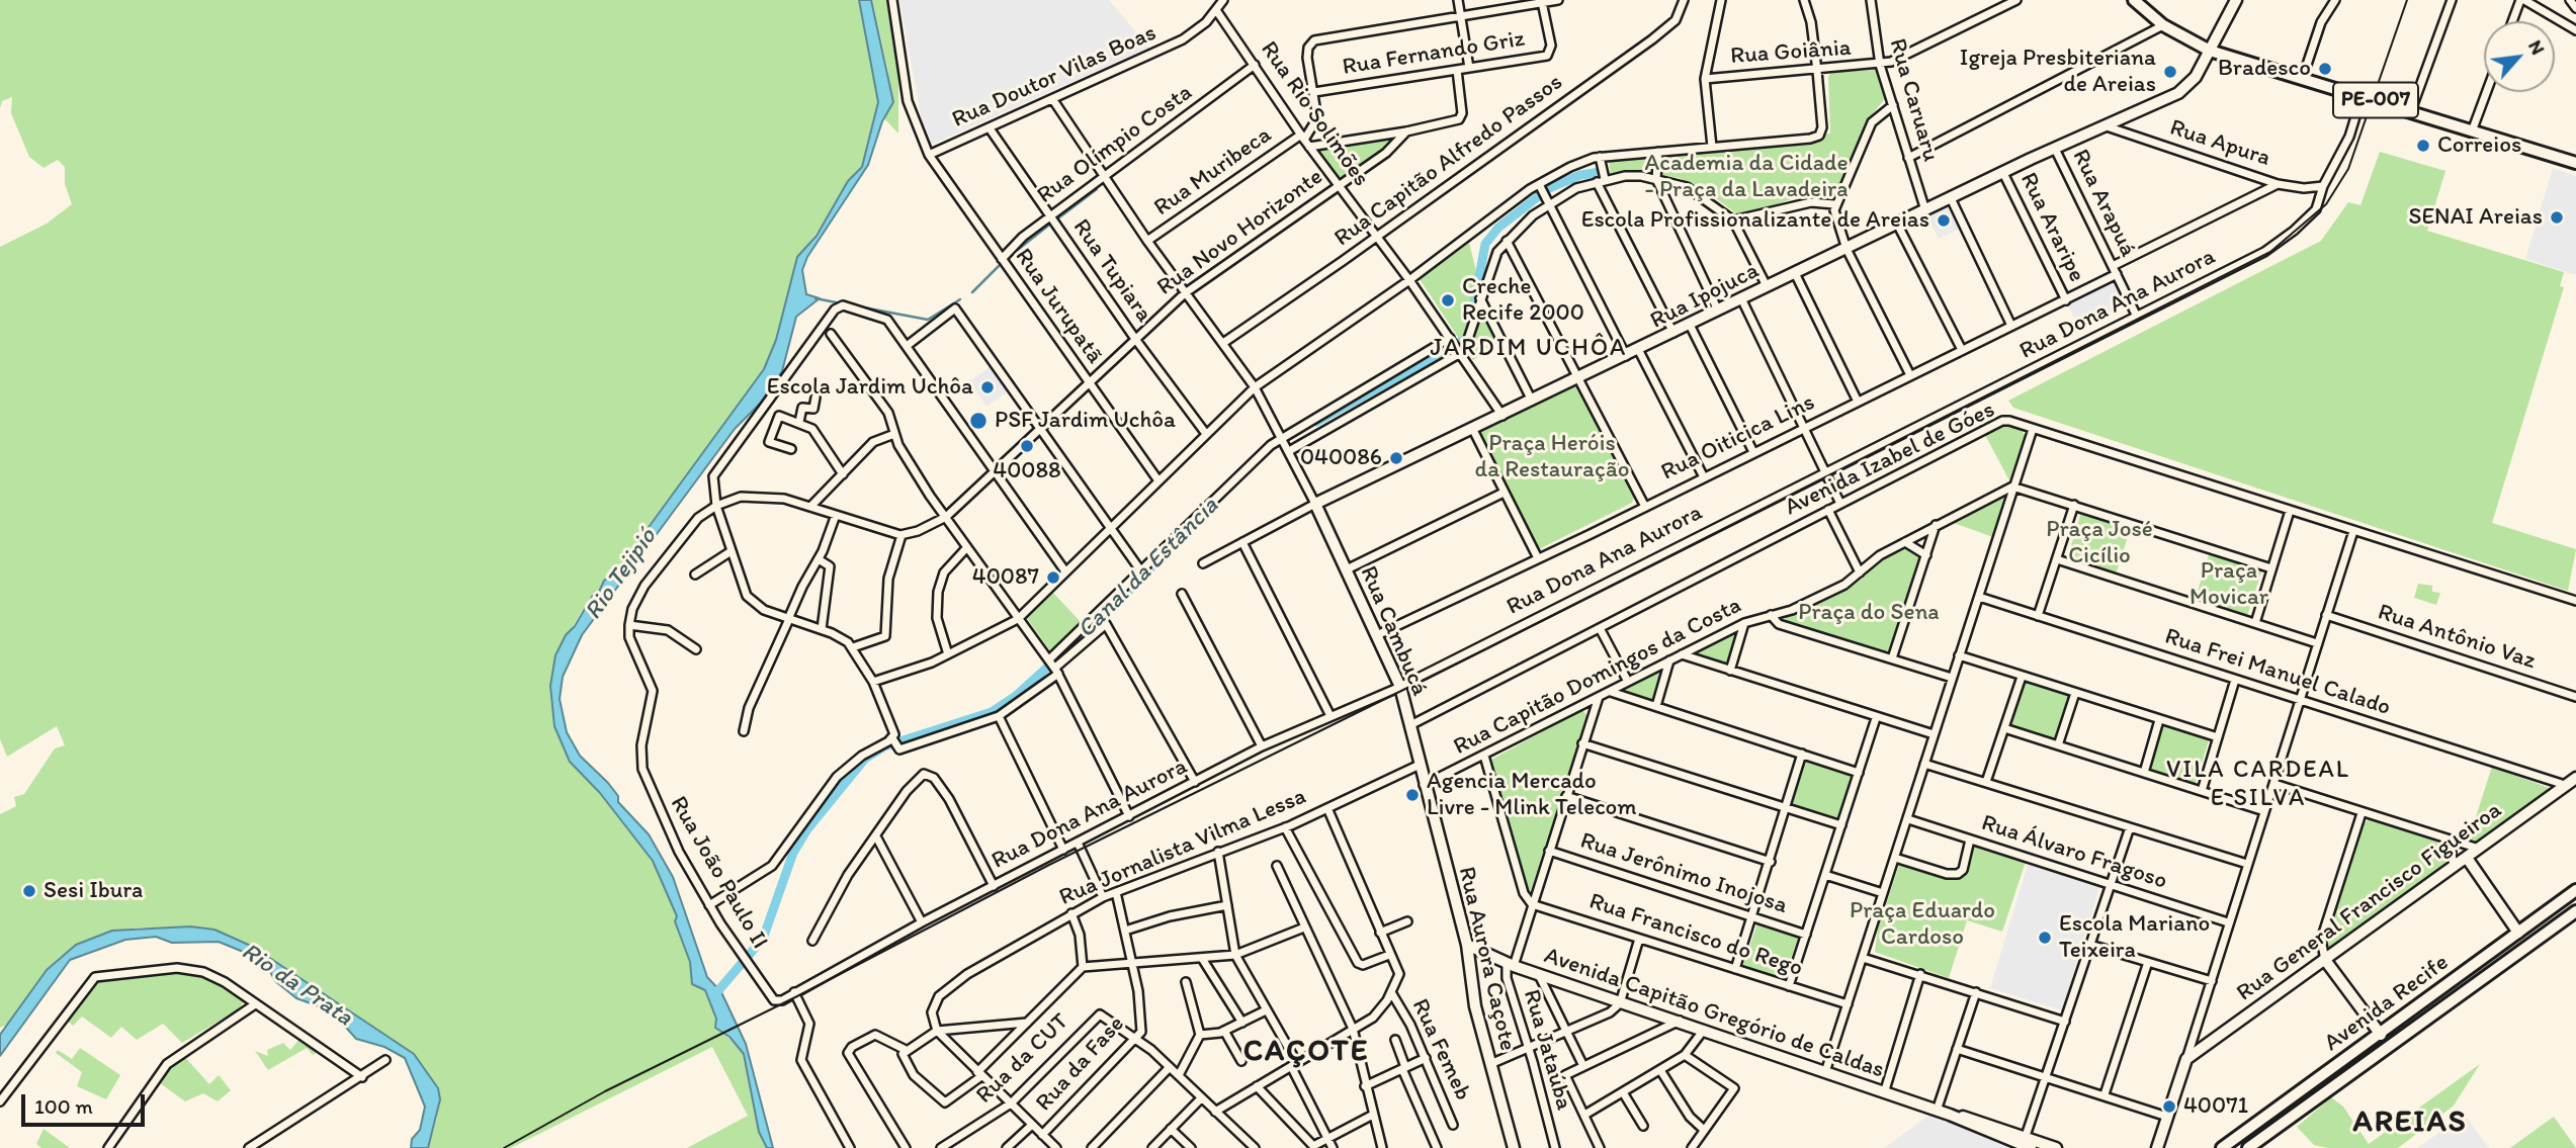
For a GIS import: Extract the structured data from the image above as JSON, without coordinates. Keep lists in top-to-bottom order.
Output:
{
  "streets": {
    "main road": [
      "PE-007",
      "Rua Ipojuca",
      "Rua Cambucá",
      "Rua General Francisco Figueiroa",
      "Rua Aurora Caçote",
      "Avenida Recife",
      "Avenida Capitão Gregório de Caldas"
    ],
    "street": [
      "Rua Goiânia",
      "Rua Fernando Griz",
      "Rua Doutor Vilas Boas",
      "Rua Caruaru",
      "Rua Rio Solimões",
      "Rua Apura",
      "Rua Olímpio Costa",
      "Rua Capitão Alfredo Passos",
      "Rua Muribeca",
      "Rua Arapuá",
      "Rua Araripe",
      "Rua Novo Horizonte",
      "Rua Tupiara",
      "Rua Dona Ana Aurora",
      "Rua Jurupatã",
      "Rua Oiticica Lins",
      "Avenida Izabel de Góes",
      "Rua Antônio Vaz",
      "Rua Frei Manuel Calado",
      "Rua Capitão Domingos da Costa",
      "Rua Jornalista Vilma Lessa",
      "Rua Álvaro Fragoso",
      "Rua João Paulo II",
      "Rua Jerônimo Inojosa",
      "Rua Francisco do Rego",
      "Rua Femeb",
      "Rua Jataúba",
      "Rua da CUT",
      "Rua da Fase"
    ]
  },
  "crossings": [
    ["Rua Goiânia", "Rua Caruaru"],
    ["Rua Doutor Vilas Boas", "Rua Rio Solimões"],
    ["Rua Doutor Vilas Boas", "Rua Tupiara"],
    ["Rua Doutor Vilas Boas", "Rua Jurupatã"],
    ["Rua Caruaru", "Rua Ipojuca"],
    ["PE-007", "Rua Ipojuca"],
    ["PE-007", "Rua Dona Ana Aurora"],
    ["Rua Rio Solimões", "Rua Olímpio Costa"],
    ["Rua Rio Solimões", "Rua Capitão Alfredo Passos"],
    ["Rua Rio Solimões", "Rua Muribeca"],
    ["Rua Rio Solimões", "Rua Novo Horizonte"],
    ["Rua Rio Solimões", "Rua Ipojuca"],
    ["Rua Apura", "Rua Ipojuca"],
    ["Rua Apura", "Rua Dona Ana Aurora"],
    ["Rua Olímpio Costa", "Rua Tupiara"],
    ["Rua Olímpio Costa", "Rua Jurupatã"],
    ["Rua Arapuá", "Rua Ipojuca"],
    ["Rua Arapuá", "Rua Dona Ana Aurora"],
    ["Rua Arapuá", "Rua Oiticica Lins"],
    ["Rua Araripe", "Rua Ipojuca"],
    ["Rua Araripe", "Rua Oiticica Lins"],
    ["Rua Novo Horizonte", "Rua Tupiara"],
    ["Rua Novo Horizonte", "Rua Jurupatã"],
    ["Rua Ipojuca", "Rua Cambucá"],
    ["Rua Dona Ana Aurora", "Rua Cambucá"],
    ["Rua Dona Ana Aurora", "Rua João Paulo II"],
    ["Rua Oiticica Lins", "Rua Cambucá"],
    ["Avenida Izabel de Góes", "Rua Cambucá"],
    ["Rua Cambucá", "Rua Capitão Domingos da Costa"],
    ["Rua Cambucá", "Rua Jornalista Vilma Lessa"],
    ["Rua Cambucá", "Rua Aurora Caçote"],
    ["Rua Frei Manuel Calado", "Rua General Francisco Figueiroa"],
    ["Rua Capitão Domingos da Costa", "Rua Aurora Caçote"],
    ["Rua Jornalista Vilma Lessa", "Rua da Fase"],
    ["Rua Aurora Caçote", "Avenida Capitão Gregório de Caldas"],
    ["Avenida Capitão Gregório de Caldas", "Rua Jataúba"],
    ["Rua da CUT", "Rua da Fase"]
  ],
  "districts": [
    "JARDIM UCHÔA",
    "VILA CARDEAL E SILVA",
    "CAÇOTE",
    "AREIAS"
  ],
  "water": ["Canal da Estância", "Rio Tejipió", "Rio da Prata"],
  "parks": [
    "Academia da Cidade - Praça da Lavadeira",
    "Praça Heróis da Restauração",
    "Praça José Cicílio",
    "Praça Movicar",
    "Praça do Sena",
    "Praça Eduardo Cardoso"
  ],
  "places": [
    "Bradesco",
    "Igreja Presbiteriana de Areias",
    "Correios",
    "SENAI Areias",
    "Escola Profissionalizante de Areias",
    "Creche Recife 2000",
    "Escola Jardim Uchôa",
    "PSF Jardim Uchôa",
    "40088",
    "040086",
    "40087",
    "Agencia Mercado Livre - Mlink Telecom",
    "Sesi Ibura",
    "Escola Mariano Teixeira",
    "40071"
  ],
  "scale_bar": "100 m",
  "north": "top right"
}
